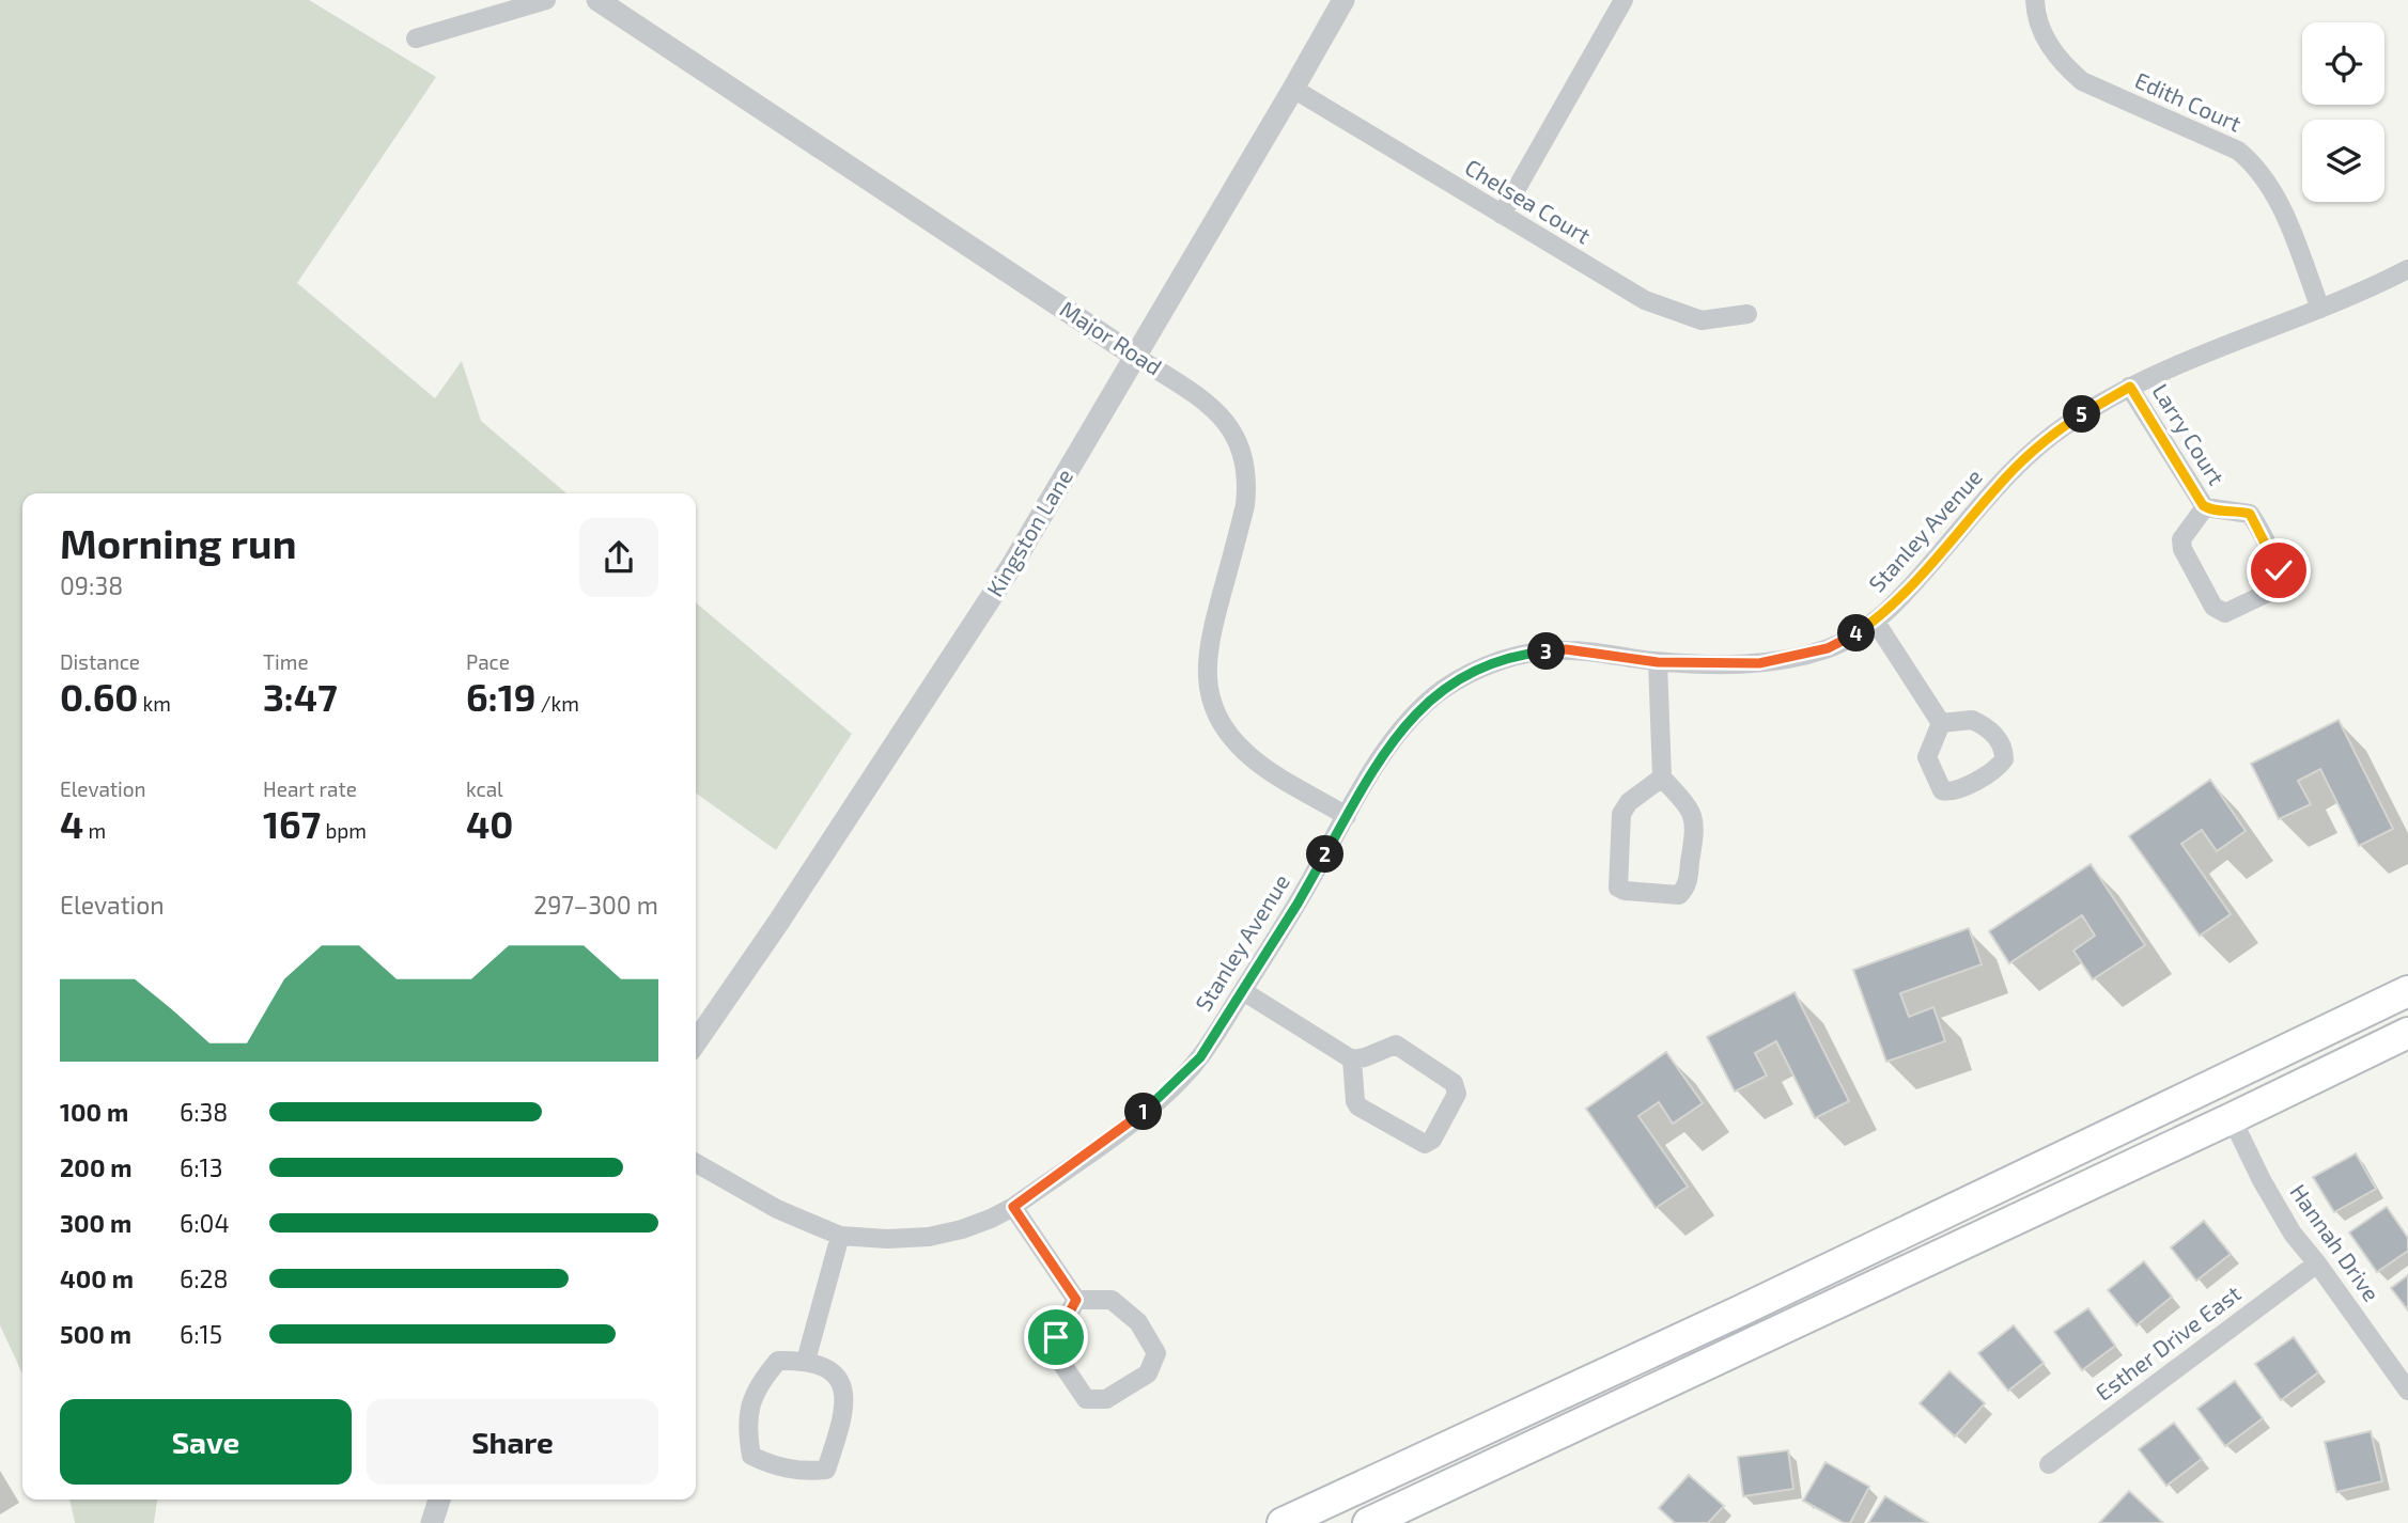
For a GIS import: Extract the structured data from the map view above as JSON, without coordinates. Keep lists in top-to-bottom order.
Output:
{
  "streets": {
    "street": [
      "Edith Court",
      "Chelsea Court",
      "Major Road",
      "Larry Court",
      "Stanley Avenue",
      "Kingston Lane",
      "Hannah Drive",
      "Esther Drive East"
    ]
  },
  "crossings": [
    ["Edith Court", "Stanley Avenue"],
    ["Chelsea Court", "Kingston Lane"],
    ["Major Road", "Stanley Avenue"],
    ["Major Road", "Kingston Lane"],
    ["Larry Court", "Stanley Avenue"],
    ["Hannah Drive", "Esther Drive East"]
  ],
  "page": {
    "pins": [
      "5",
      "4",
      "3",
      "2",
      "1"
    ],
    "heading": ["Morning run", "09:38"],
    "stats": [
      ["Distance", "0.60 km"],
      ["Time", "3:47"],
      ["Pace", "6:19 /km"],
      ["Elevation", "4 m"],
      ["Heart rate", "167 bpm"],
      ["kcal", "40"]
    ],
    "chart": ["Elevation", "297–300 m"],
    "list": [
      {
        "name": "100 m",
        "note": "6:38"
      },
      {
        "name": "200 m",
        "note": "6:13"
      },
      {
        "name": "300 m",
        "note": "6:04"
      },
      {
        "name": "400 m",
        "note": "6:28"
      },
      {
        "name": "500 m",
        "note": "6:15"
      }
    ],
    "buttons": ["Save", "Share"]
  }
}
